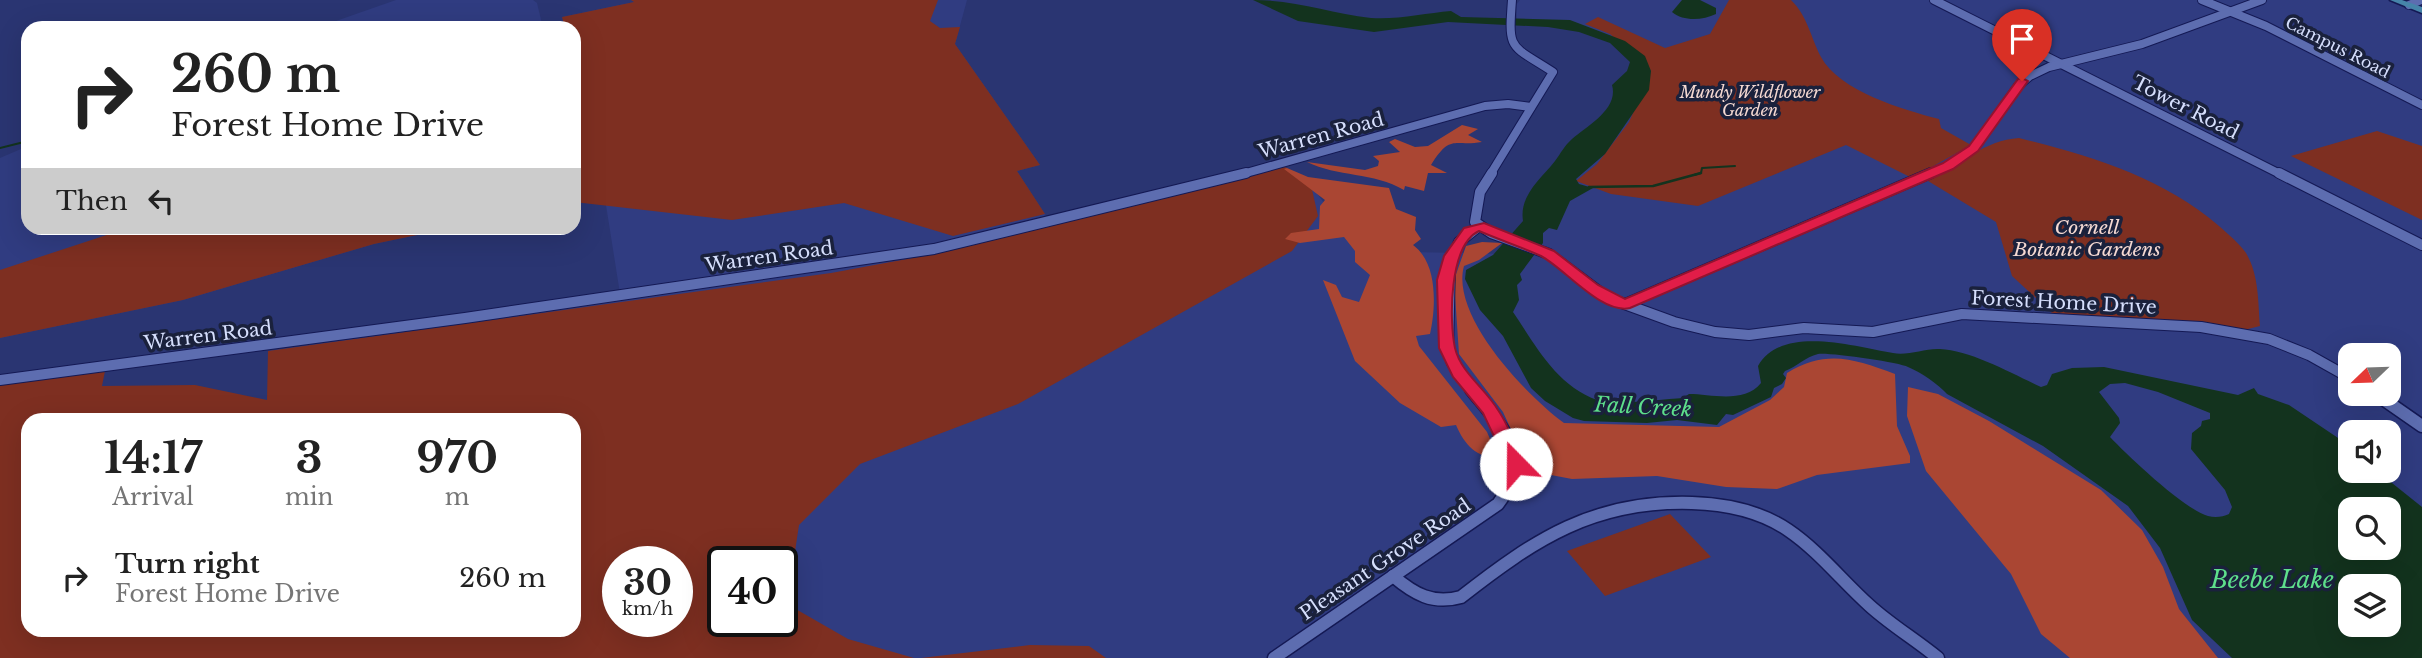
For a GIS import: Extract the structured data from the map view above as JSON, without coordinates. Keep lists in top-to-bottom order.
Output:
{
  "streets": {
    "street": [
      "Campus Road",
      "Tower Road",
      "Warren Road",
      "Forest Home Drive",
      "Pleasant Grove Road"
    ]
  },
  "crossings": [
    ["Forest Home Drive", "Pleasant Grove Road"]
  ],
  "water": ["Fall Creek", "Beebe Lake"],
  "parks": ["Mundy Wildflower Garden", "Cornell Botanic Gardens"],
  "north": "bottom left",
  "page": {
    "turn": ["260 m", "Forest Home Drive"],
    "then": "Then",
    "eta": [
      "14:17",
      "Arrival",
      "3",
      "min",
      "970",
      "m"
    ],
    "list": [
      {
        "name": "Turn right",
        "note": "Forest Home Drive",
        "value": "260 m"
      }
    ],
    "speed": "30 km/h",
    "limit": "40"
  }
}
